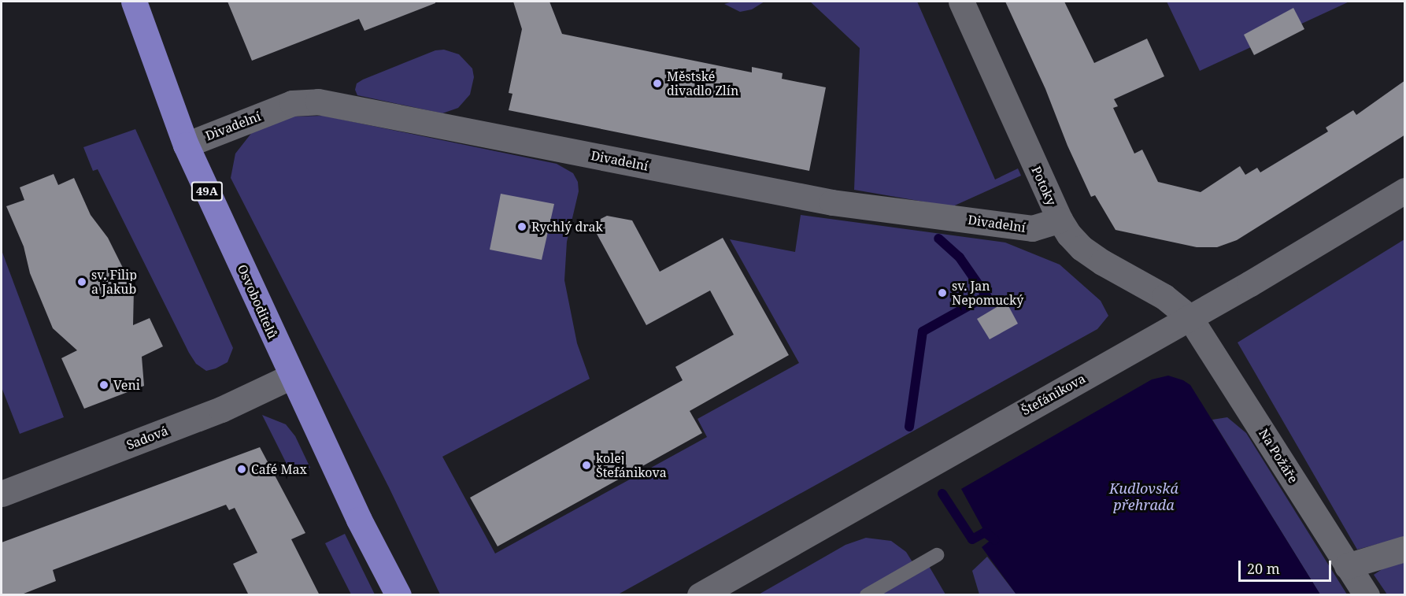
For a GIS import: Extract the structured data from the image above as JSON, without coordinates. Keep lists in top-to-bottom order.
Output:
{
  "streets": {
    "main road": ["49A", "Osvoboditelů"],
    "street": [
      "Divadelní",
      "Potoky",
      "Štefánikova",
      "Sadová",
      "Na Požáře"
    ]
  },
  "crossings": [
    ["Divadelní", "Potoky"],
    ["Divadelní", "Osvoboditelů"],
    ["Potoky", "Štefánikova"],
    ["Potoky", "Na Požáře"],
    ["Osvoboditelů", "Sadová"],
    ["Štefánikova", "Na Požáře"]
  ],
  "water": ["Kudlovská přehrada"],
  "places": [
    "Městské divadlo Zlín",
    "Rychlý drak",
    "sv. Filip a Jakub",
    "sv. Jan Nepomucký",
    "Veni",
    "kolej Štefánikova",
    "Café Max"
  ],
  "scale_bar": "20 m"
}
